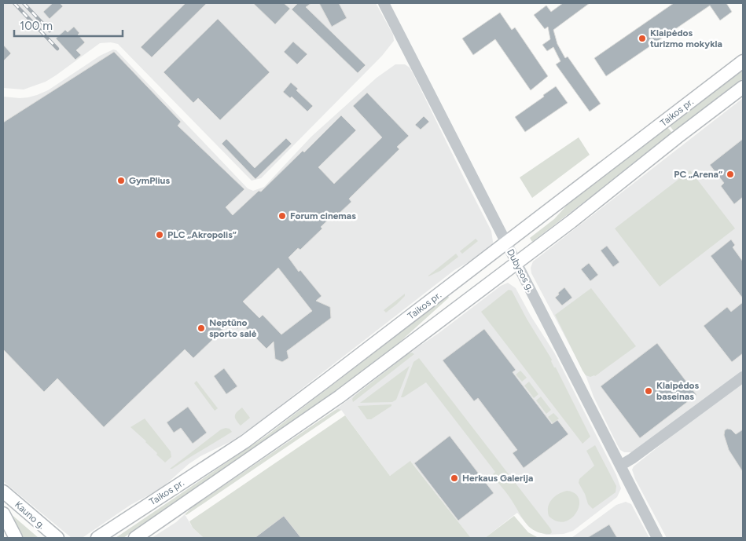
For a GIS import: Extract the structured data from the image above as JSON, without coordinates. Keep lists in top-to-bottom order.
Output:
{
  "streets": {
    "main road": ["Taikos pr.", "Kauno g."],
    "street": ["Dubysos g."]
  },
  "crossings": [
    ["Taikos pr.", "Dubysos g."]
  ],
  "places": [
    "Klaipėdos turizmo mokykla",
    "PC „Arena“",
    "GymPlius",
    "Forum cinemas",
    "PLC „Akropolis“",
    "Neptūno sporto salė",
    "Klaipėdos baseinas",
    "Herkaus Galerija"
  ],
  "scale_bar": "100 m"
}
